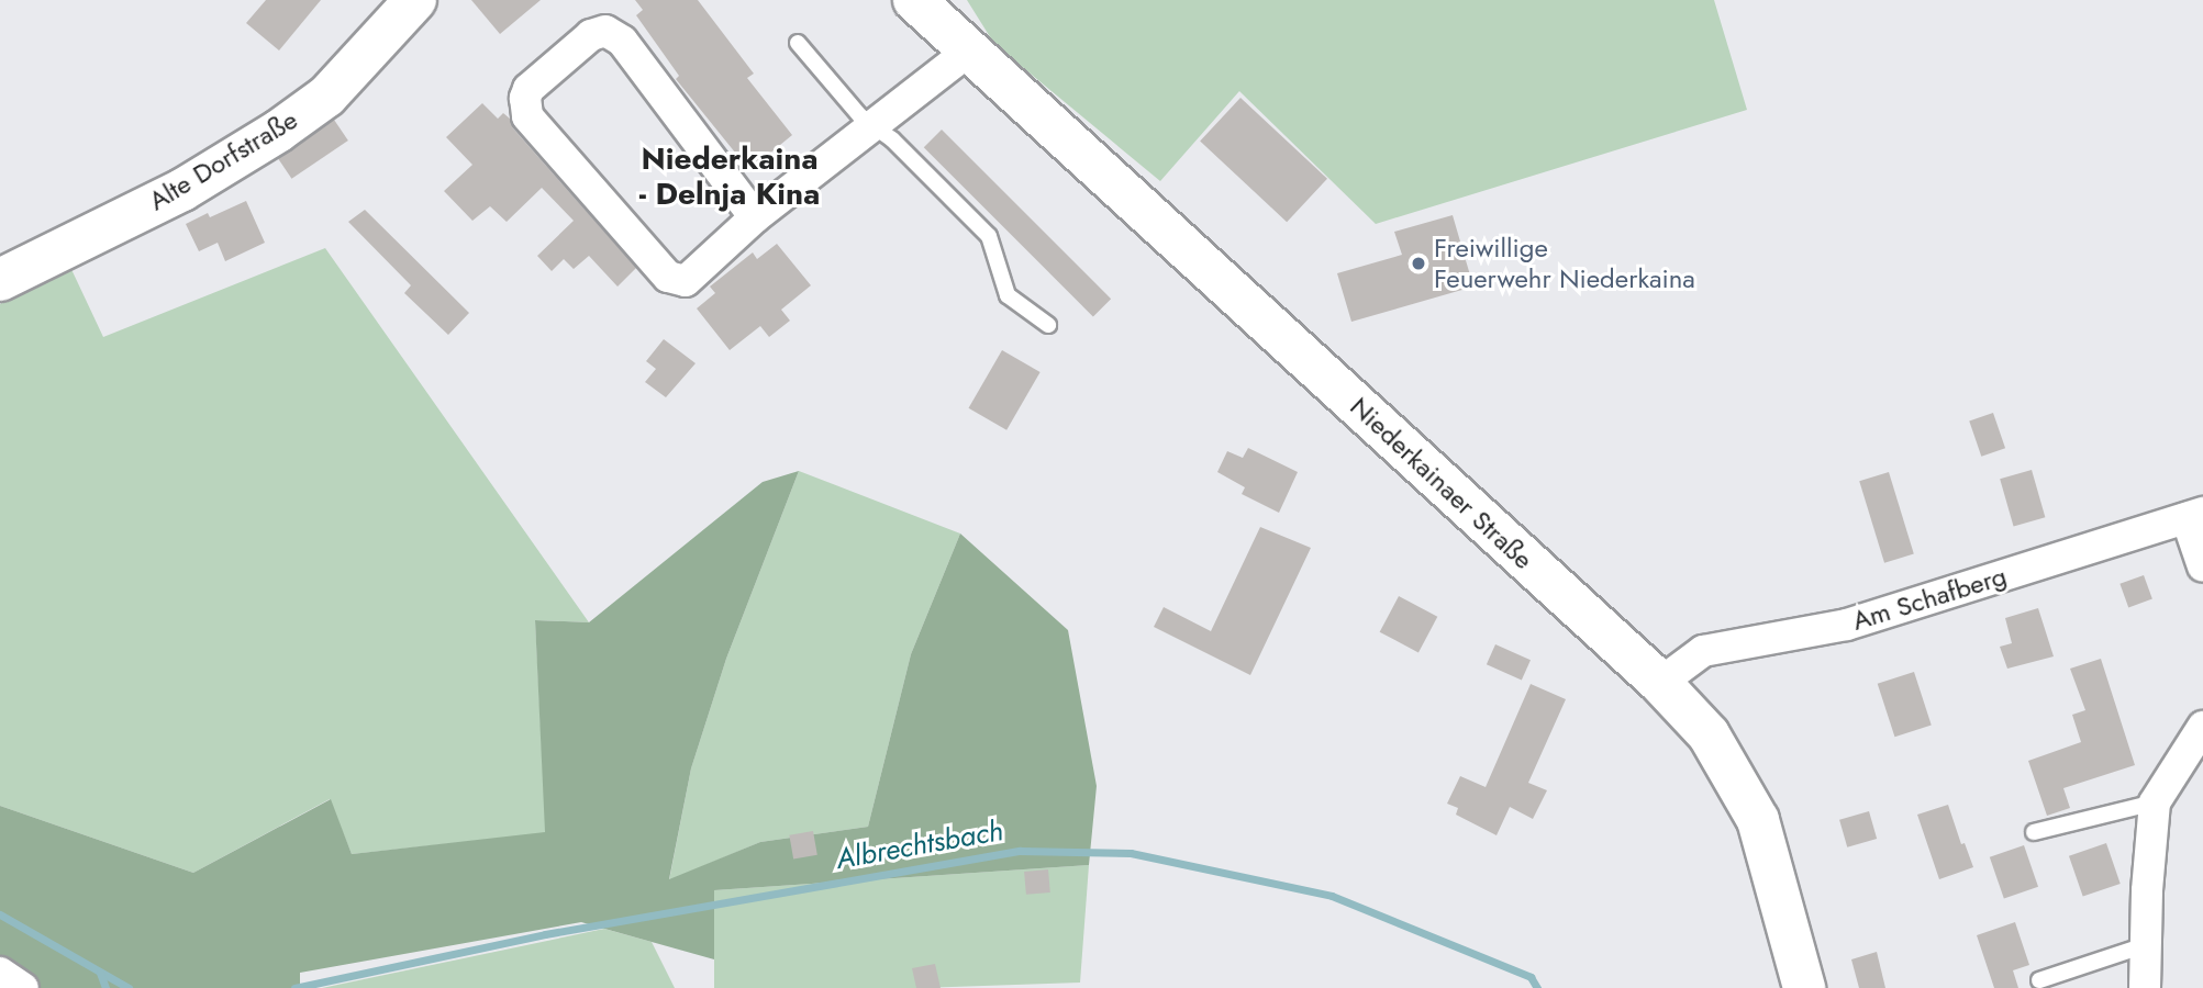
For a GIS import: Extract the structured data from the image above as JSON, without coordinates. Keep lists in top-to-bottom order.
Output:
{
  "streets": {
    "street": ["Alte Dorfstraße", "Niederkainaer Straße", "Am Schafberg"]
  },
  "crossings": [
    ["Niederkainaer Straße", "Am Schafberg"]
  ],
  "districts": ["Niederkaina - Delnja Kina"],
  "water": ["Albrechtsbach"],
  "places": ["Freiwillige Feuerwehr Niederkaina"]
}
